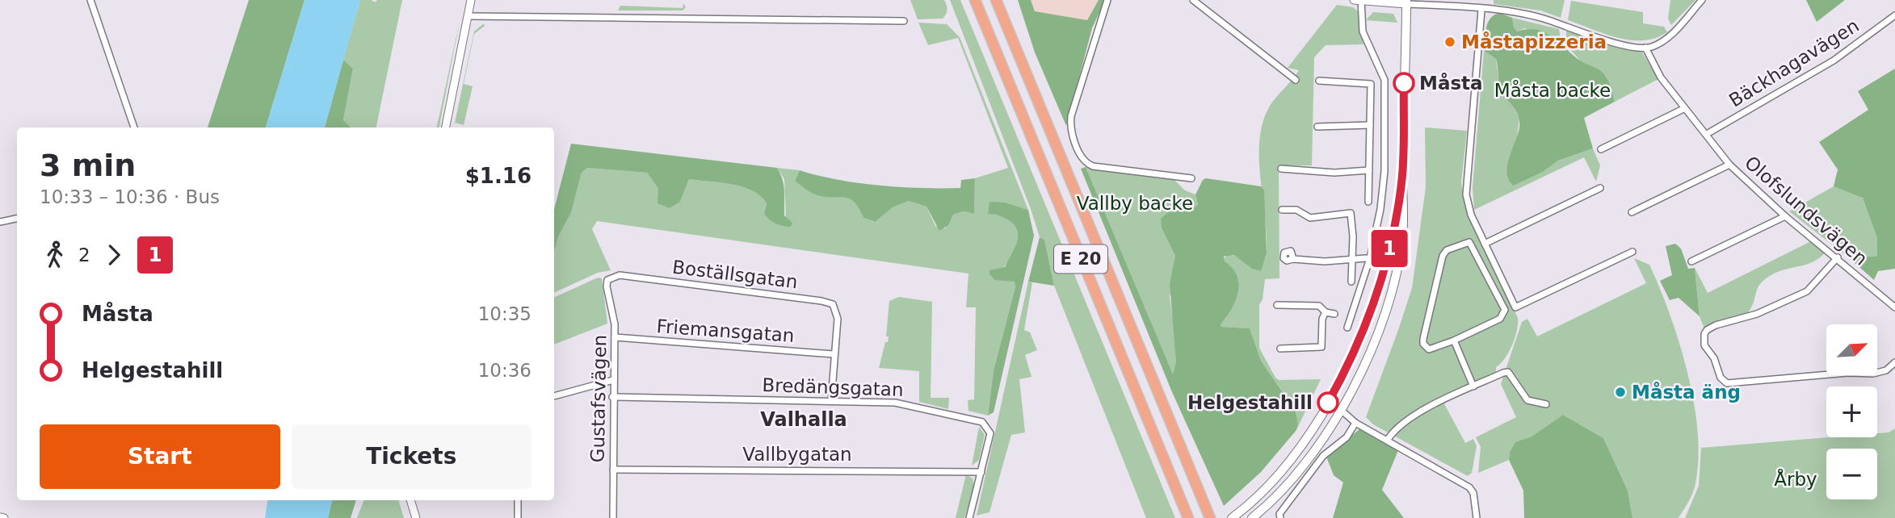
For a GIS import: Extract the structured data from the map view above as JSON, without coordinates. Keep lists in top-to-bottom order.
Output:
{
  "streets": {
    "highway": ["E 20"],
    "street": [
      "Bäckhagavägen",
      "Olofslundsvägen",
      "Boställsgatan",
      "Friemansgatan",
      "Bredängsgatan",
      "Gustafsvägen",
      "Vallbygatan"
    ]
  },
  "crossings": [
    ["Bäckhagavägen", "Olofslundsvägen"],
    ["Boställsgatan", "Friemansgatan"],
    ["Boställsgatan", "Gustafsvägen"],
    ["Friemansgatan", "Gustafsvägen"],
    ["Bredängsgatan", "Gustafsvägen"],
    ["Bredängsgatan", "Vallbygatan"],
    ["Gustafsvägen", "Vallbygatan"]
  ],
  "districts": ["Valhalla"],
  "parks": ["Måsta backe", "Vallby backe", "Årby"],
  "places": [
    "Måstapizzeria",
    "Måsta",
    "Måsta äng",
    "Helgestahill"
  ],
  "lines": ["bus line 1"],
  "north": "top right",
  "page": {
    "on_map": "1",
    "heading": ["3 min", "10:33 – 10:36 · Bus", "$1.16"],
    "legs": ["2", "1"],
    "list": [
      {
        "name": "Måsta",
        "value": "10:35"
      },
      {
        "name": "Helgestahill",
        "value": "10:36"
      }
    ],
    "map_buttons": ["+", "−"],
    "buttons": ["Start", "Tickets"]
  }
}
